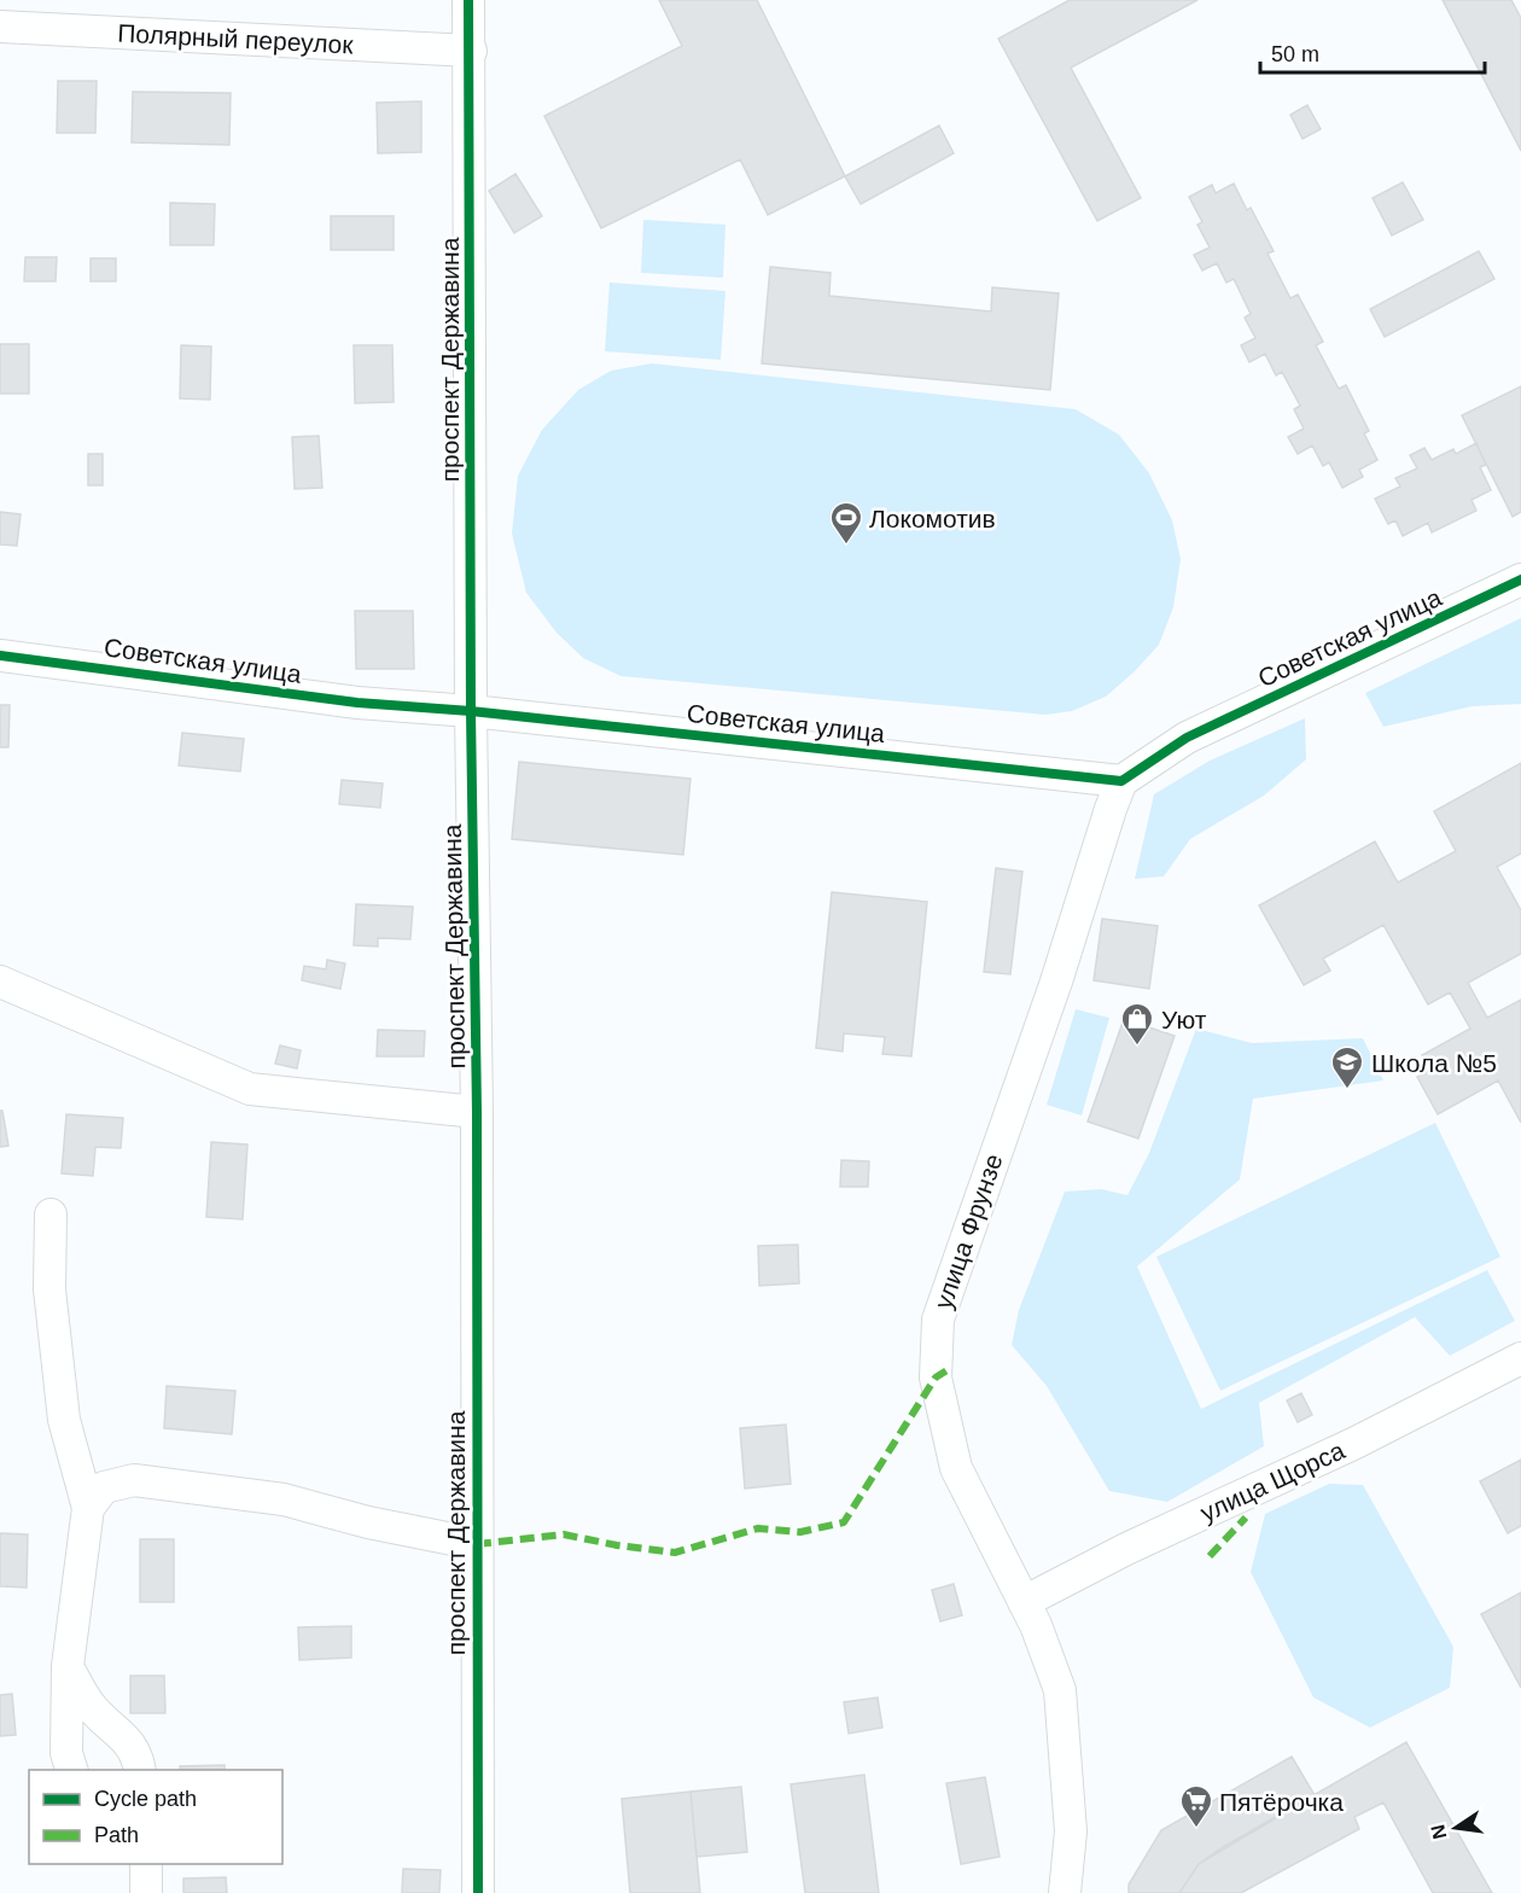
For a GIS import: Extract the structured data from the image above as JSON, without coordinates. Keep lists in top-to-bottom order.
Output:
{
  "streets": {
    "street": [
      "Полярный переулок",
      "проспект Державина",
      "Советская улица",
      "улица Фрунзе",
      "улица Щорса"
    ]
  },
  "crossings": [
    ["Полярный переулок", "проспект Державина"],
    ["проспект Державина", "Советская улица"],
    ["Советская улица", "улица Фрунзе"],
    ["улица Фрунзе", "улица Щорса"]
  ],
  "places": {
    "sports": ["Локомотив"],
    "shop": ["Уют"],
    "school or university": ["Школа №5"],
    "supermarket": ["Пятёрочка"]
  },
  "legend": ["Cycle path", "Path"],
  "scale_bar": "50 m",
  "north": "left"
}
